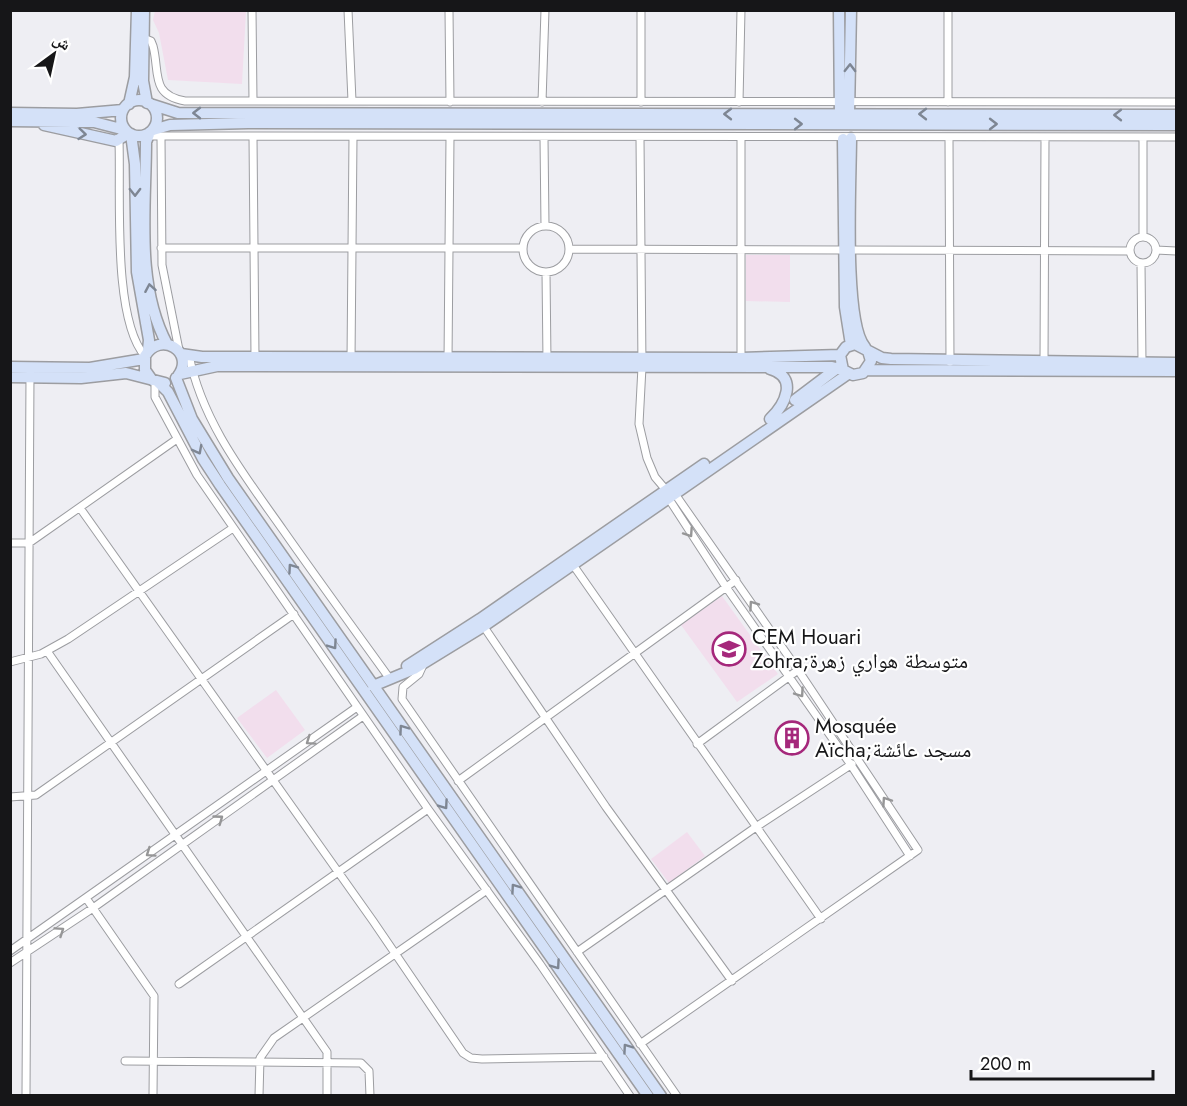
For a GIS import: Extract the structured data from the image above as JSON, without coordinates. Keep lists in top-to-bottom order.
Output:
{
  "places": {
    "school or university": ["CEM Houari Zohra;متوسطة هواري زهرة"],
    "building": ["Mosquée Aïcha;مسجد عائشة"]
  },
  "scale_bar": "200 m",
  "north": "top right"
}
